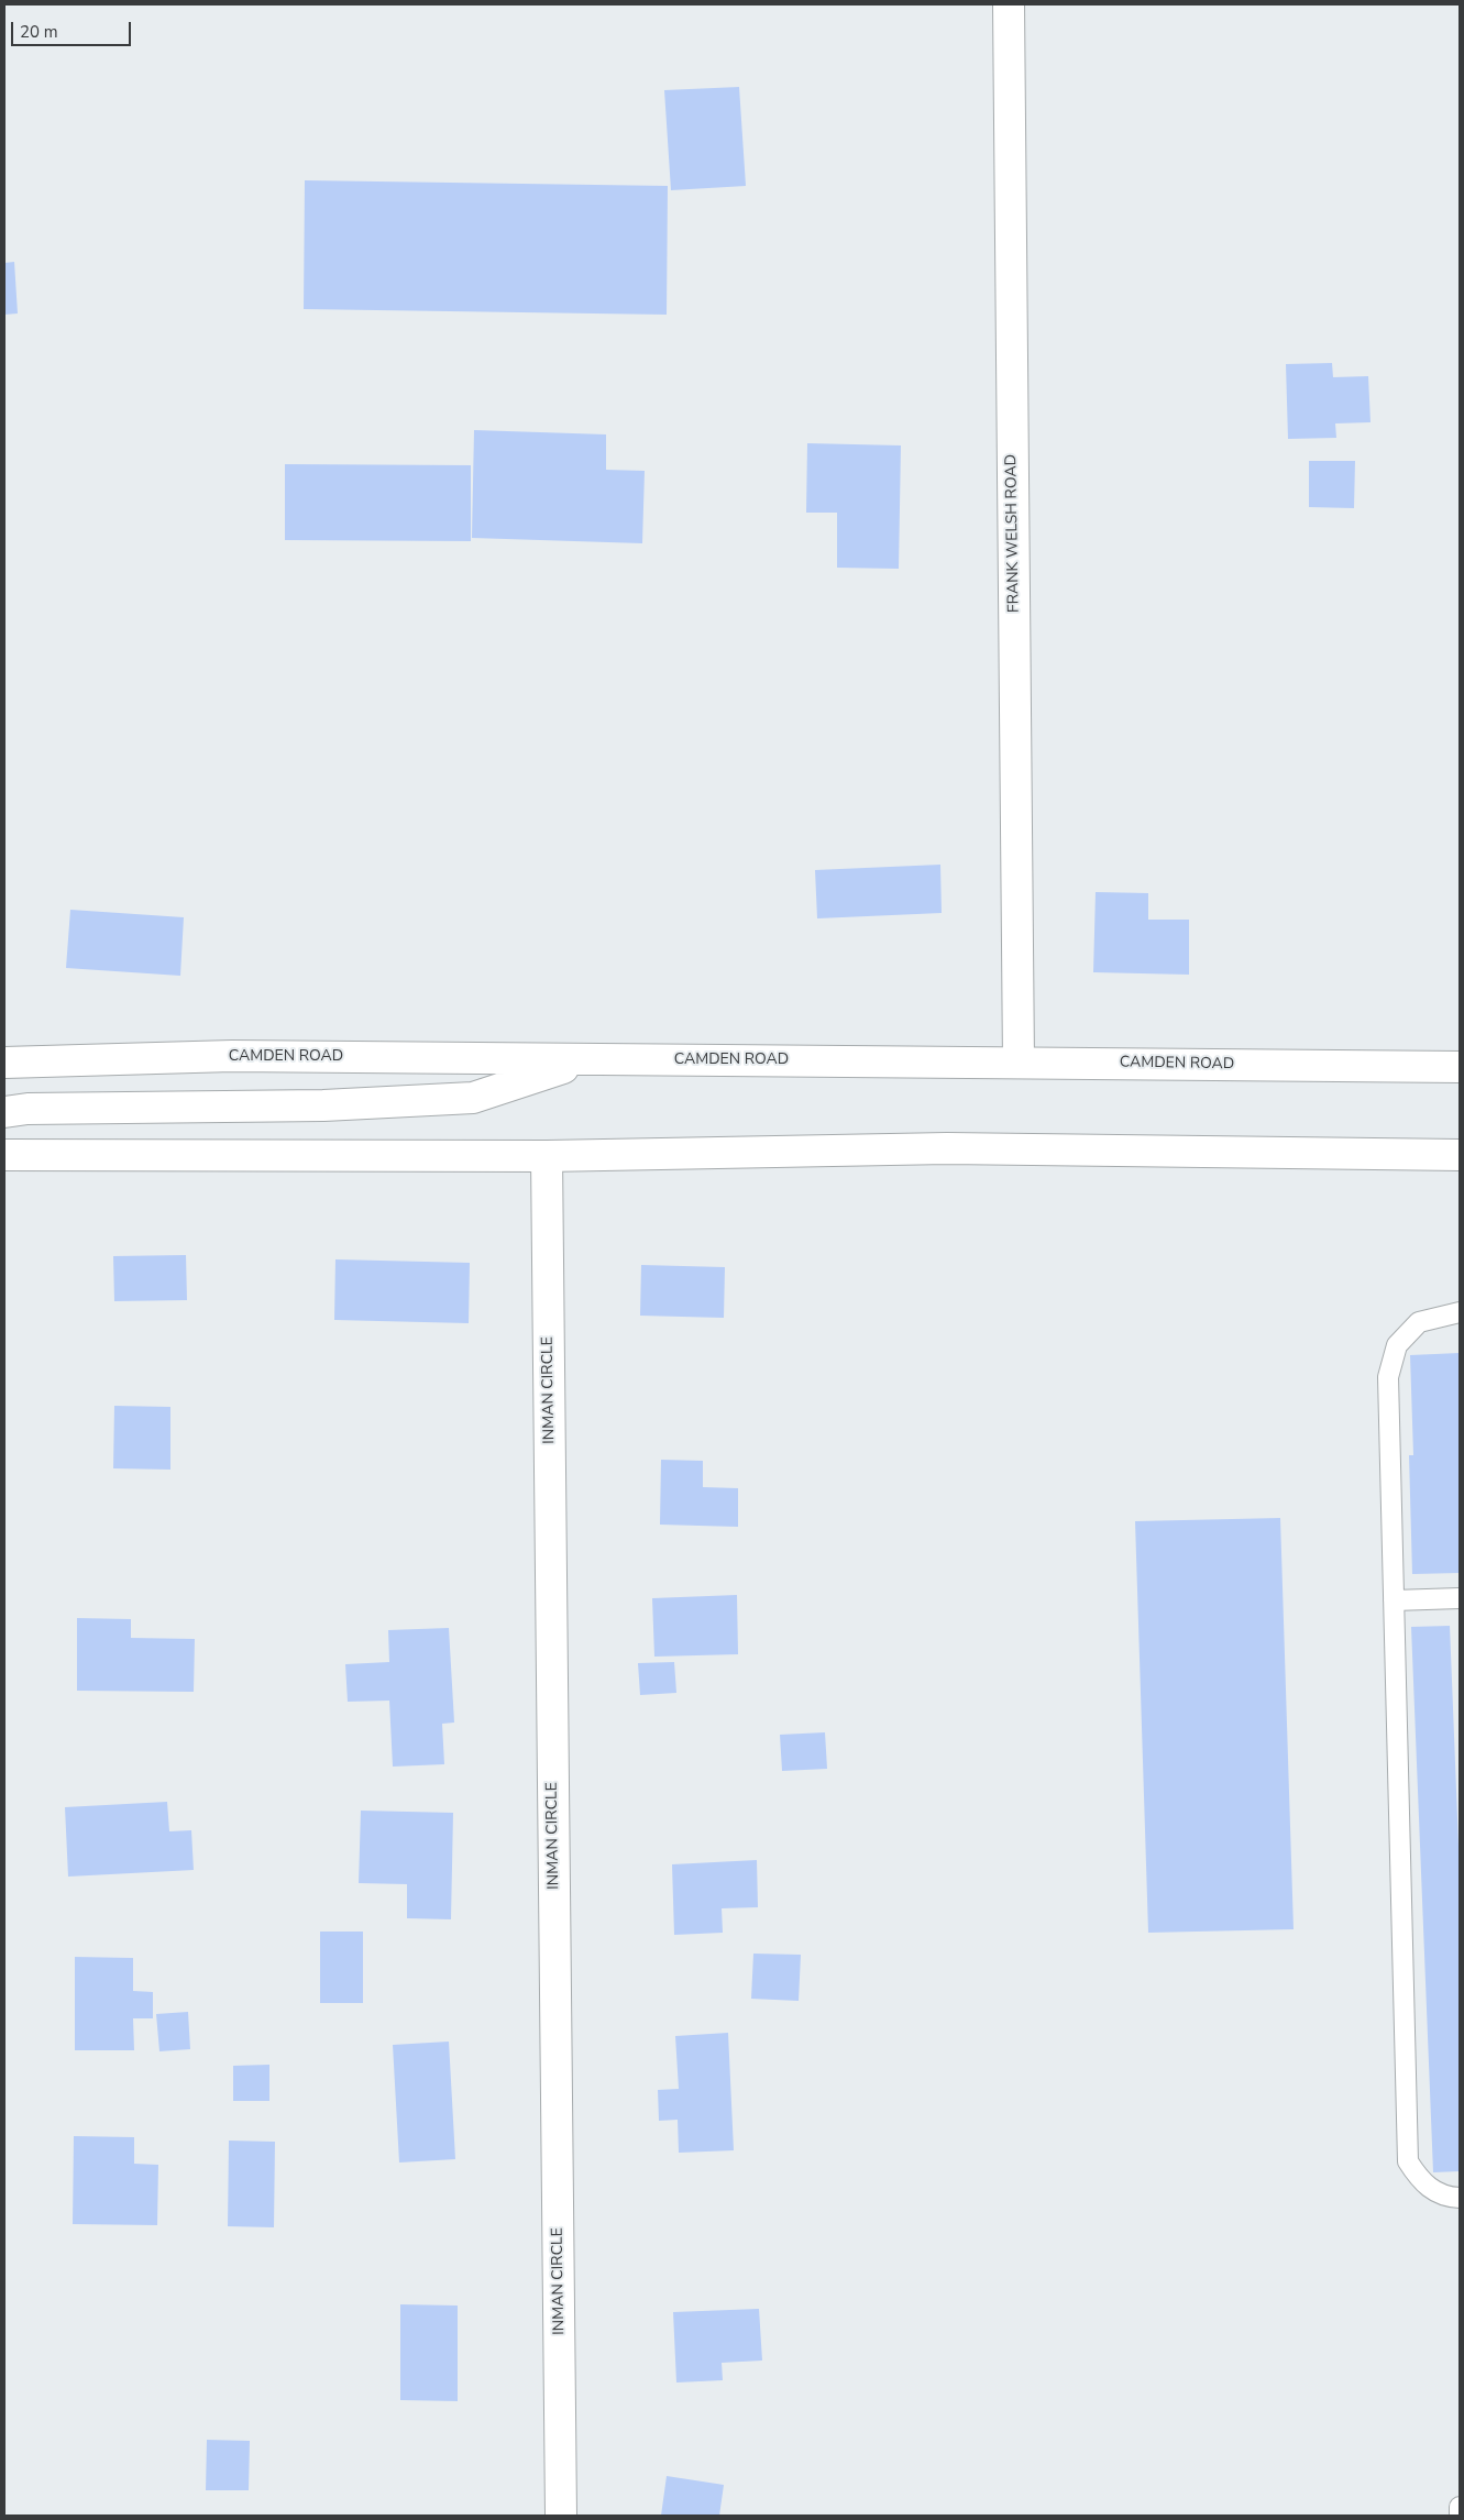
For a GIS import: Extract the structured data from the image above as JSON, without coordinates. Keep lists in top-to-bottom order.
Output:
{
  "streets": {
    "main road": ["FRANK WELSH ROAD", "CAMDEN ROAD", "INMAN CIRCLE"]
  },
  "crossings": [
    ["FRANK WELSH ROAD", "CAMDEN ROAD"]
  ],
  "scale_bar": "20 m"
}
